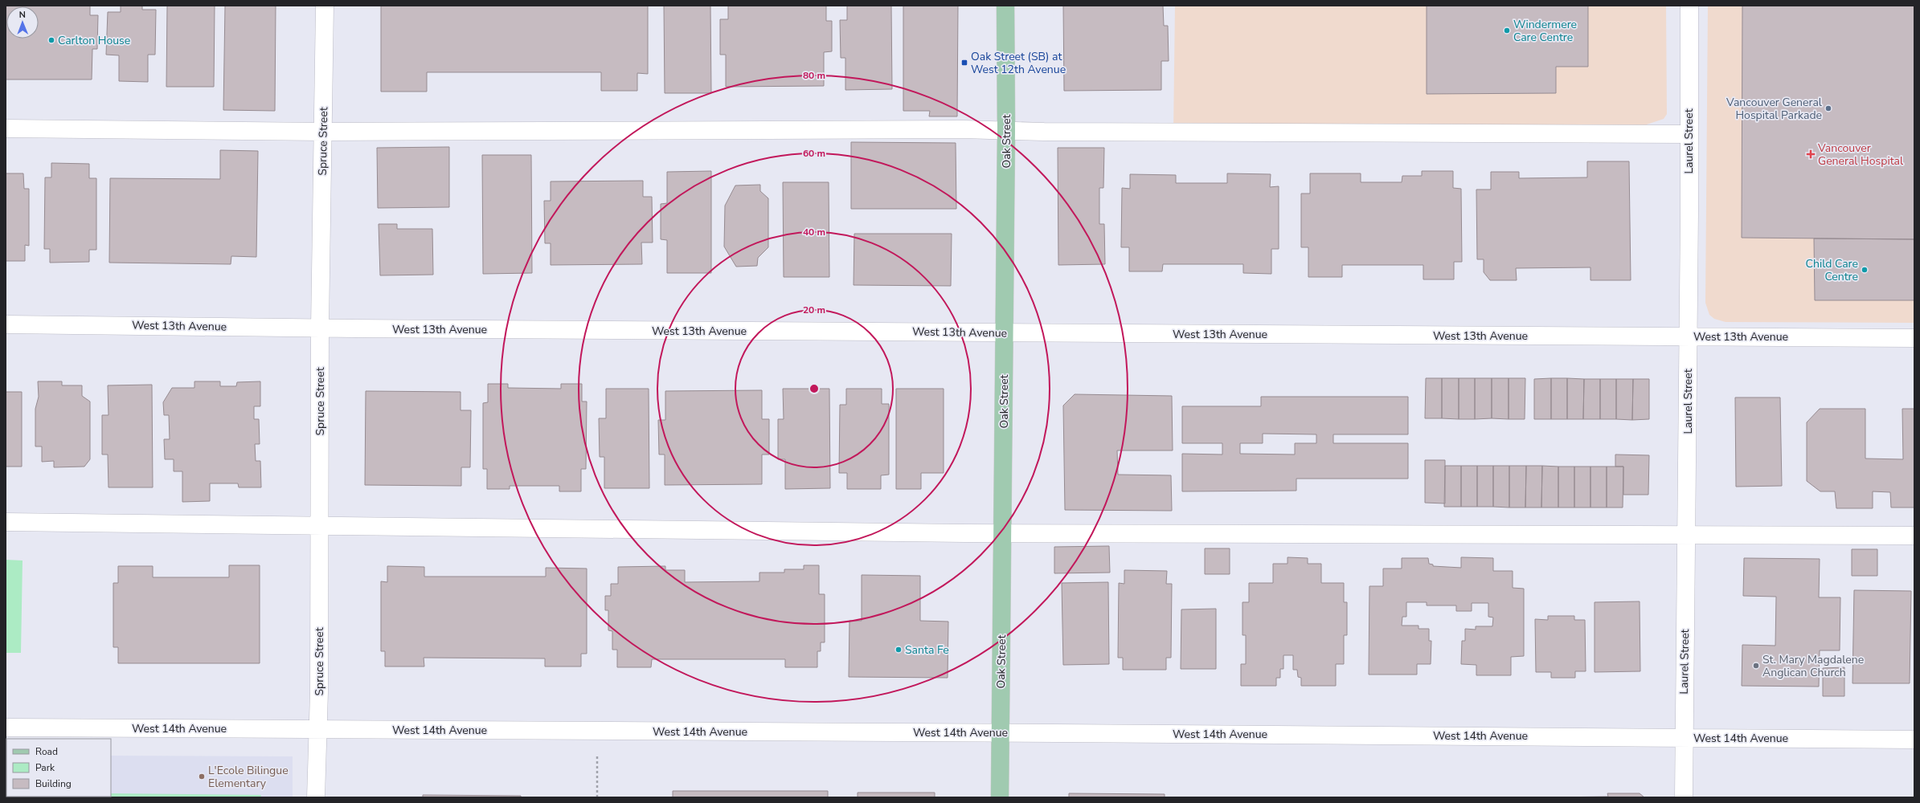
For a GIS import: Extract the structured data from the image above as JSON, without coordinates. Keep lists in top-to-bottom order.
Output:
{
  "streets": {
    "main road": ["Oak Street"],
    "street": [
      "Spruce Street",
      "Laurel Street",
      "West 13th Avenue",
      "West 14th Avenue"
    ]
  },
  "crossings": [
    ["Spruce Street", "West 13th Avenue"],
    ["Spruce Street", "West 14th Avenue"],
    ["Oak Street", "West 13th Avenue"],
    ["Oak Street", "West 14th Avenue"],
    ["Laurel Street", "West 13th Avenue"],
    ["Laurel Street", "West 14th Avenue"]
  ],
  "places": {
    "other": [
      "Windermere Care Centre",
      "Carlton House",
      "Vancouver General Hospital Parkade",
      "Child Care Centre",
      "Santa Fe",
      "St. Mary Magdalene Anglican Church",
      "L'Ecole Bilingue Elementary"
    ],
    "transit": ["Oak Street (SB) at West 12th Avenue"],
    "health": ["Vancouver General Hospital"]
  },
  "legend": ["Road", "Park", "Building"],
  "north": "top",
  "rings": [
    "80 m",
    "60 m",
    "40 m",
    "20 m"
  ]
}
